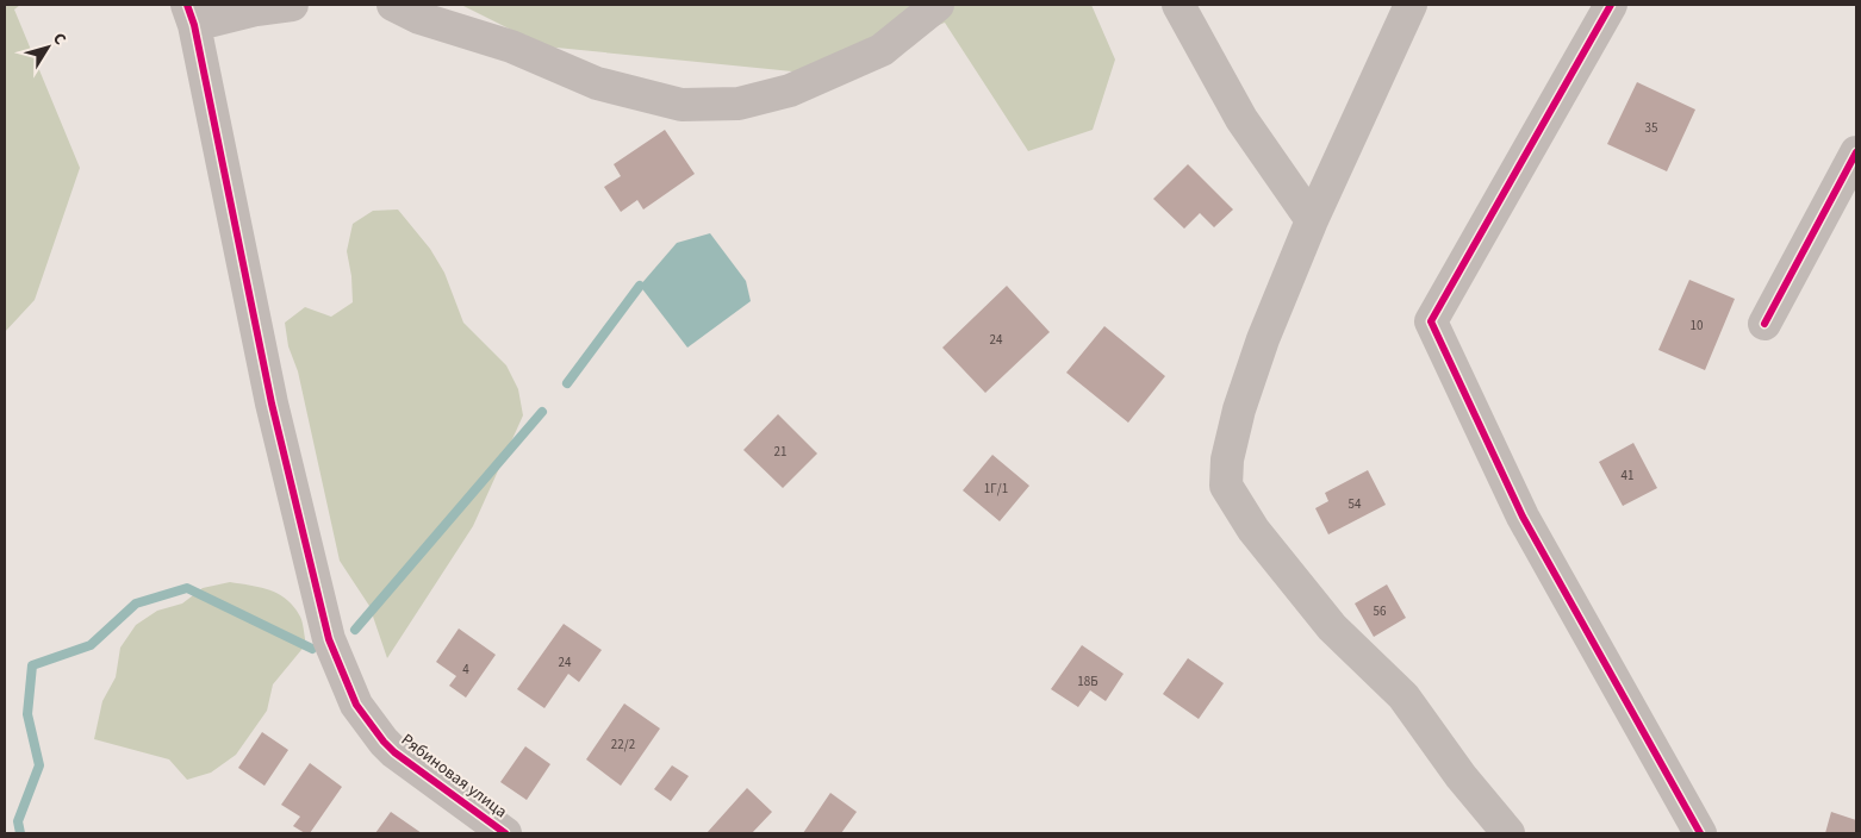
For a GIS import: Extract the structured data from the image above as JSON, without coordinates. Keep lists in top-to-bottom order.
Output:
{
  "streets": {
    "street": ["Рябиновая улица"]
  },
  "house_numbers": [
    "35",
    "10",
    "24",
    "21",
    "41",
    "1Г/1",
    "54",
    "56",
    "24",
    "4",
    "18Б",
    "22/2"
  ],
  "north": "top right"
}
